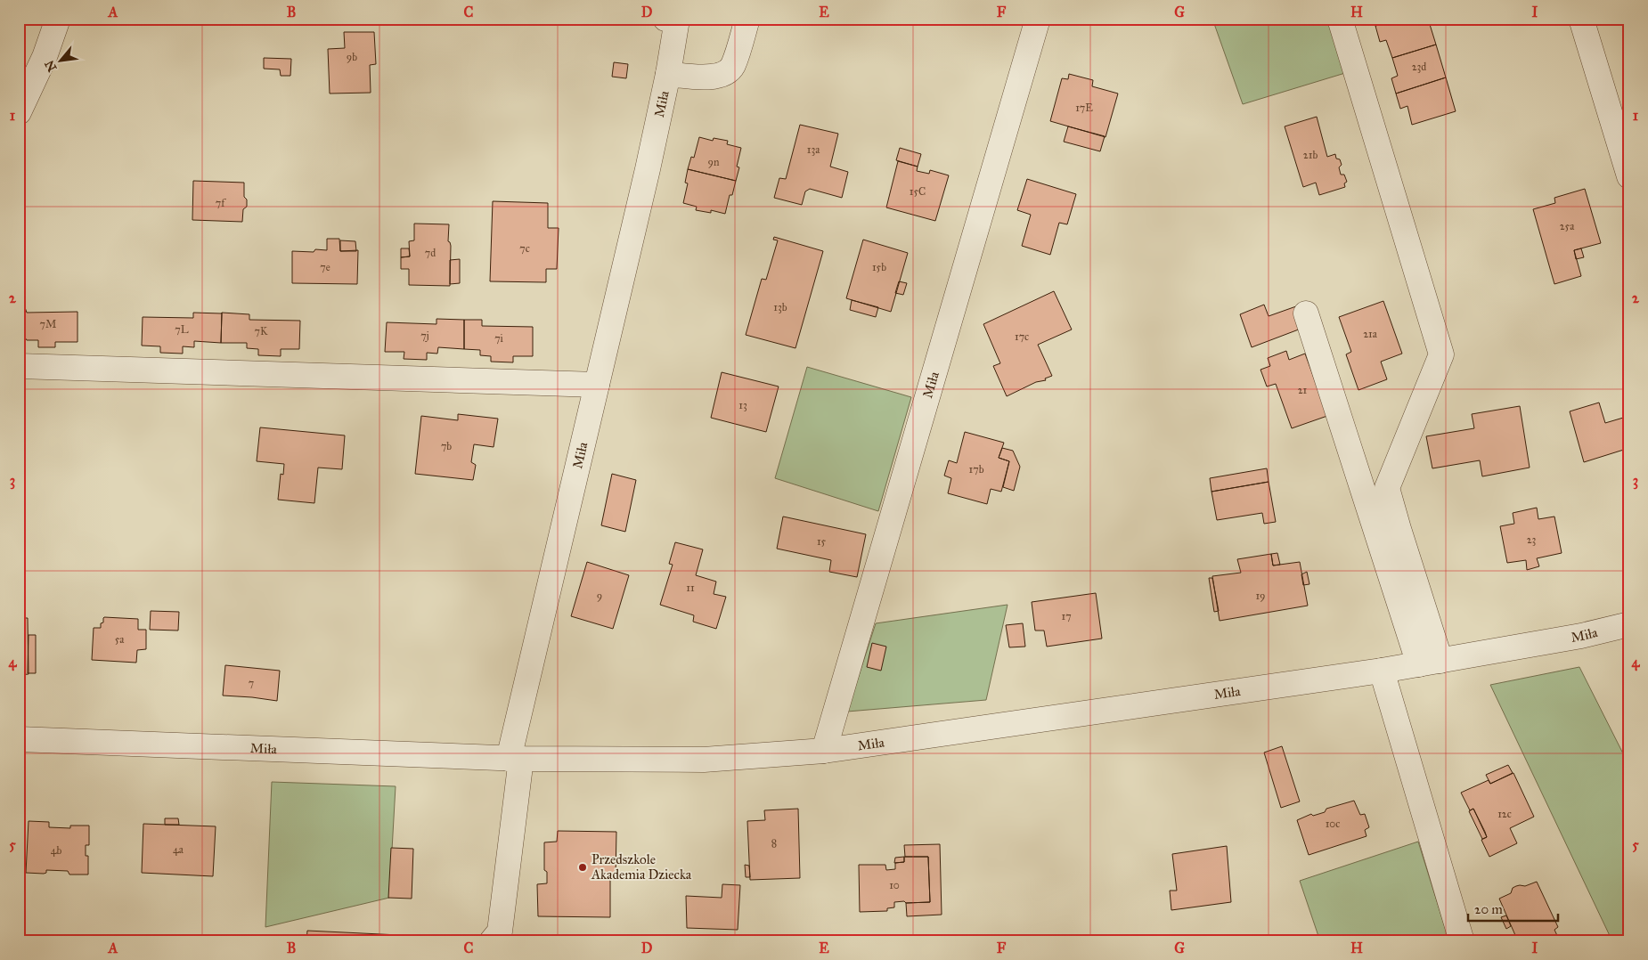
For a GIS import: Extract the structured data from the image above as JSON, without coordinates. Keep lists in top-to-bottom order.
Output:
{
  "streets": {
    "street": ["Miła"]
  },
  "places": ["Przedszkole Akademia Dziecka"],
  "house_numbers": [
    "9b",
    "23d",
    "17E",
    "13a",
    "21b",
    "9n",
    "15C",
    "7f",
    "25a",
    "7c",
    "7d",
    "7e",
    "15b",
    "13b",
    "7M",
    "7L",
    "7K",
    "21a",
    "7j",
    "17c",
    "7i",
    "21",
    "13",
    "7b",
    "17b",
    "23",
    "15",
    "11",
    "9",
    "19",
    "17",
    "5a",
    "7",
    "12c",
    "10c",
    "8",
    "4a",
    "4b",
    "10"
  ],
  "scale_bar": "20 m",
  "north": "bottom left",
  "grid": {
    "columns": [
      "A",
      "B",
      "C",
      "D",
      "E",
      "F",
      "G",
      "H",
      "I"
    ],
    "rows": [
      "1",
      "2",
      "3",
      "4",
      "5"
    ]
  }
}
